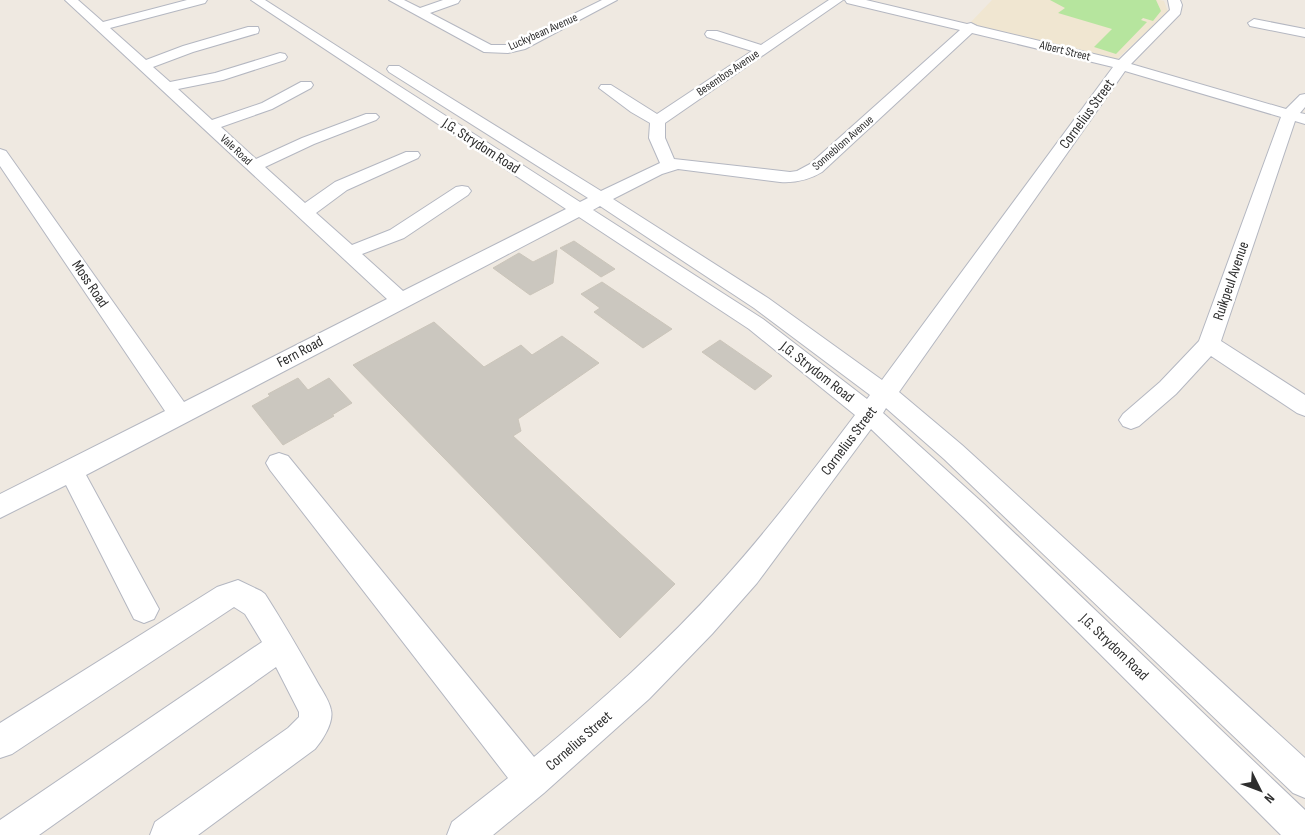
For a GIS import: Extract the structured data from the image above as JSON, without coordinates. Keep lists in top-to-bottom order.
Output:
{
  "streets": {
    "street": [
      "Luckybean Avenue",
      "Albert Street",
      "Besembos Avenue",
      "Cornelius Street",
      "Sonneblom Avenue",
      "J.G. Strydom Road",
      "Vale Road",
      "Ruikpeul Avenue",
      "Moss Road",
      "Fern Road"
    ]
  },
  "crossings": [
    ["Albert Street", "Cornelius Street"],
    ["Albert Street", "Sonneblom Avenue"],
    ["Albert Street", "Ruikpeul Avenue"],
    ["Cornelius Street", "J.G. Strydom Road"],
    ["Sonneblom Avenue", "J.G. Strydom Road"],
    ["Sonneblom Avenue", "Fern Road"],
    ["J.G. Strydom Road", "Fern Road"],
    ["Vale Road", "Fern Road"],
    ["Moss Road", "Fern Road"]
  ],
  "north": "bottom right"
}
